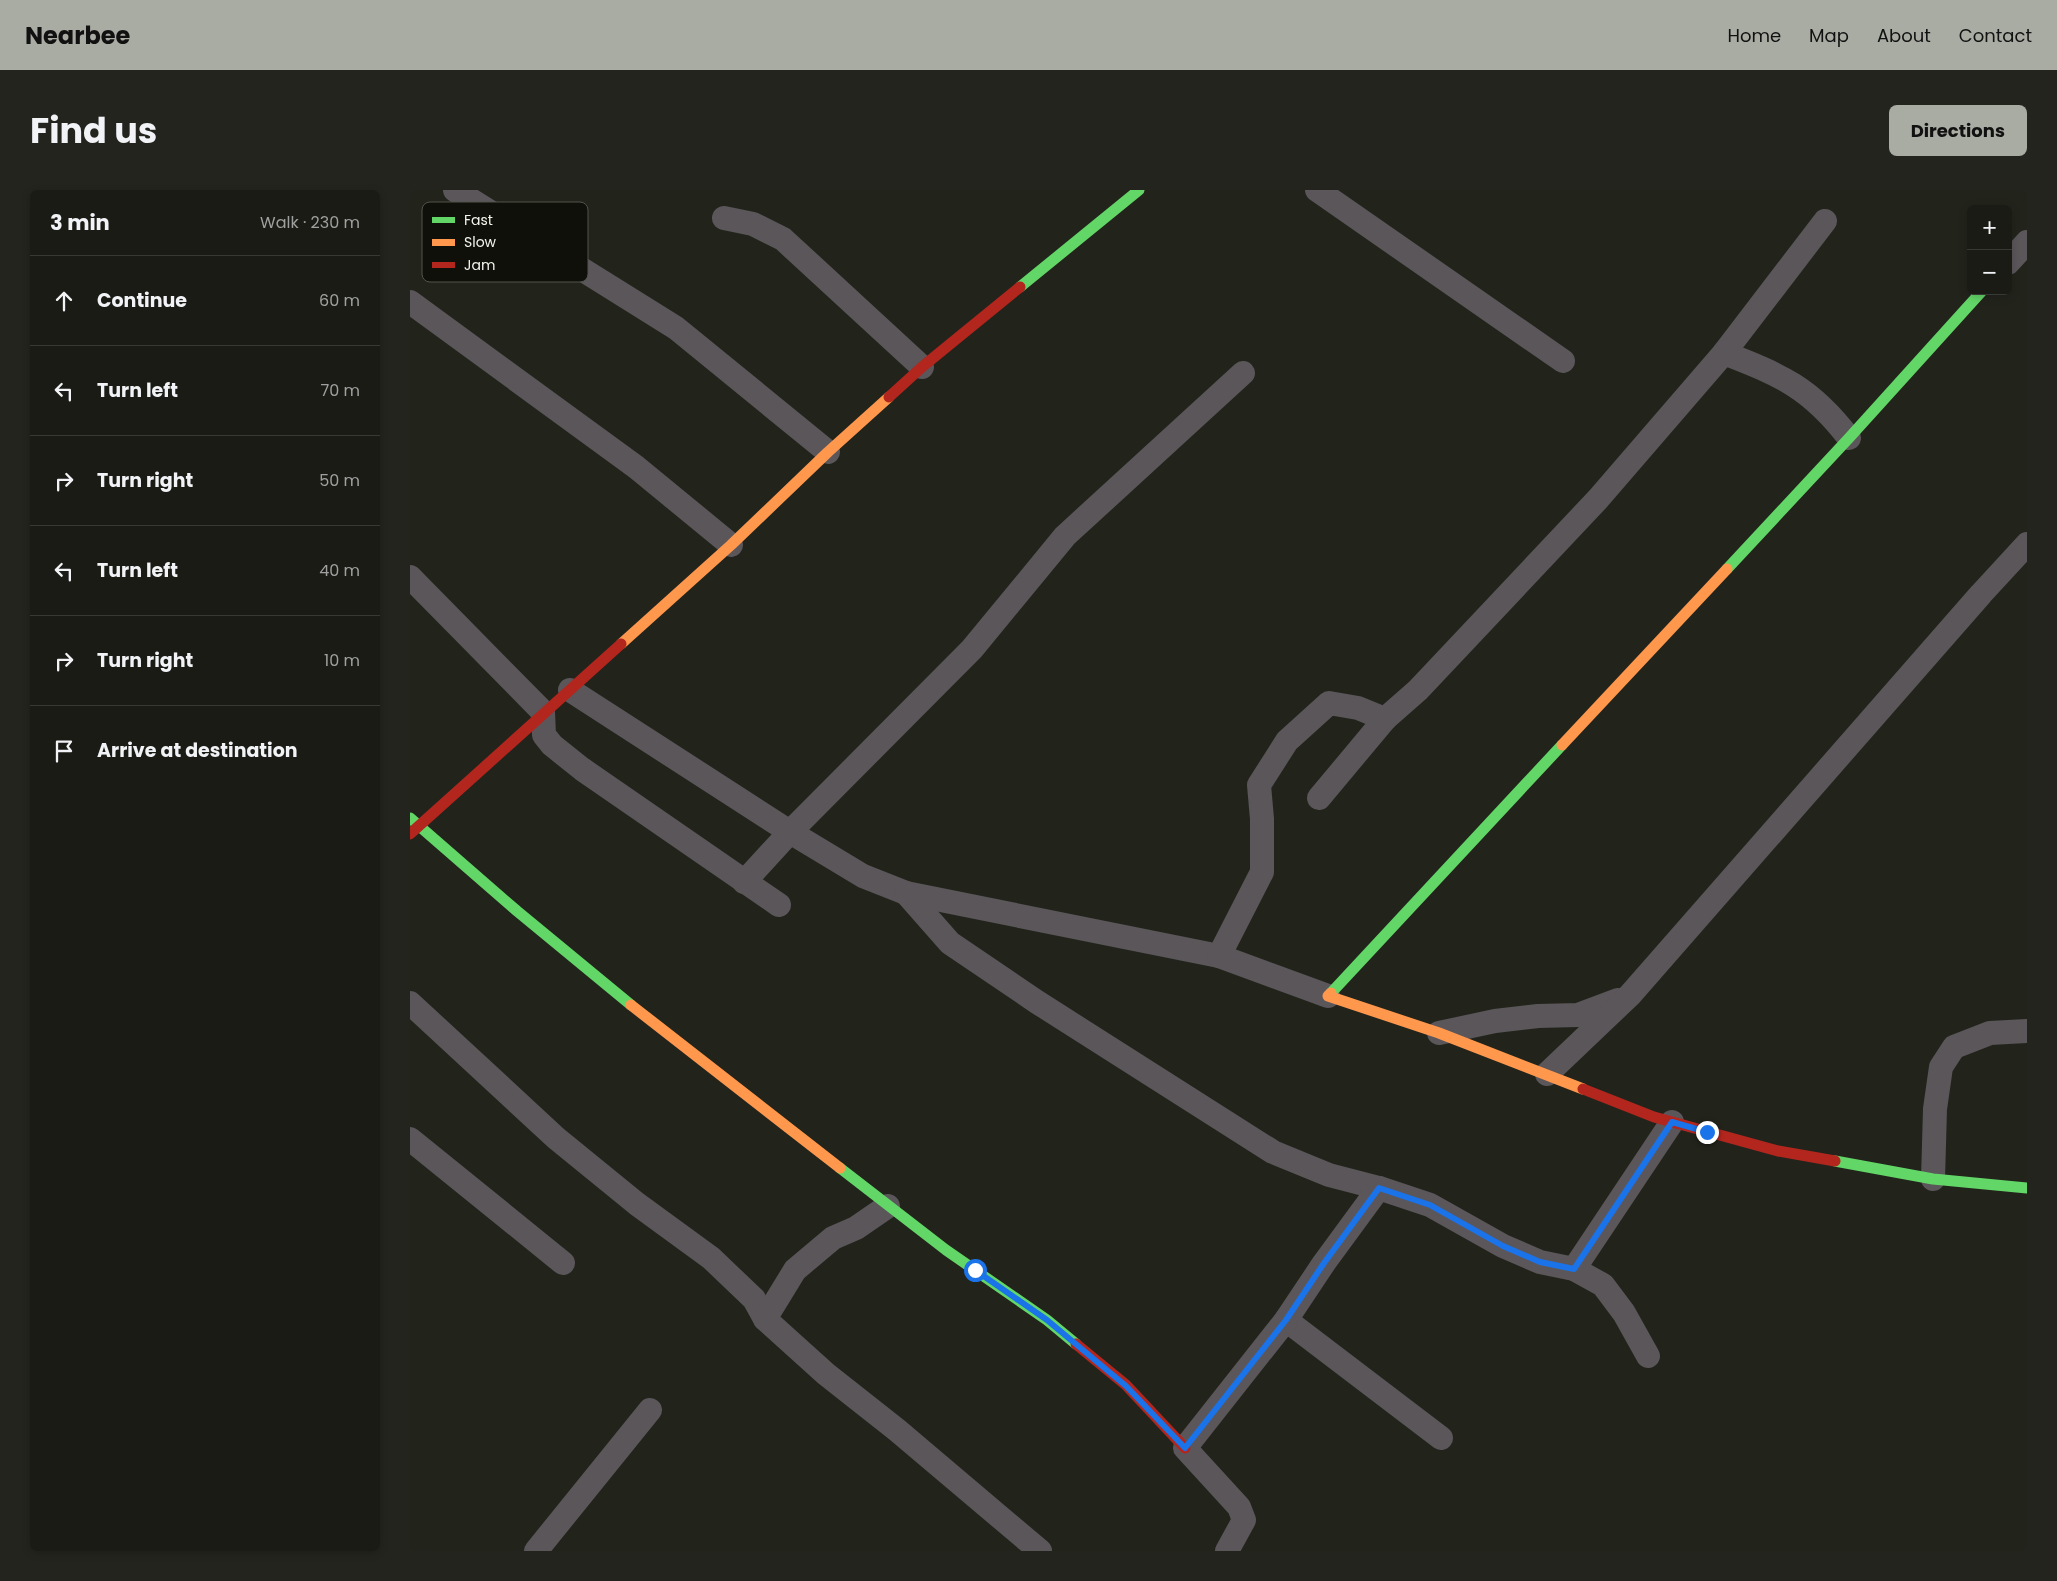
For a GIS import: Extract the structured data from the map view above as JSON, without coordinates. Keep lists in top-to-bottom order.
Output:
{
  "legend": ["Fast", "Slow", "Jam"],
  "page": {
    "header": "Nearbee",
    "nav": [
      "Home",
      "Map",
      "About",
      "Contact"
    ],
    "title": "Find us",
    "buttons": "Directions",
    "heading": ["3 min", "Walk · 230 m"],
    "map_buttons": ["+", "−"],
    "list": [
      ["Continue", "60 m"],
      ["Turn left", "70 m"],
      ["Turn right", "50 m"],
      ["Turn left", "40 m"],
      ["Turn right", "10 m"],
      "Arrive at destination"
    ]
  }
}
